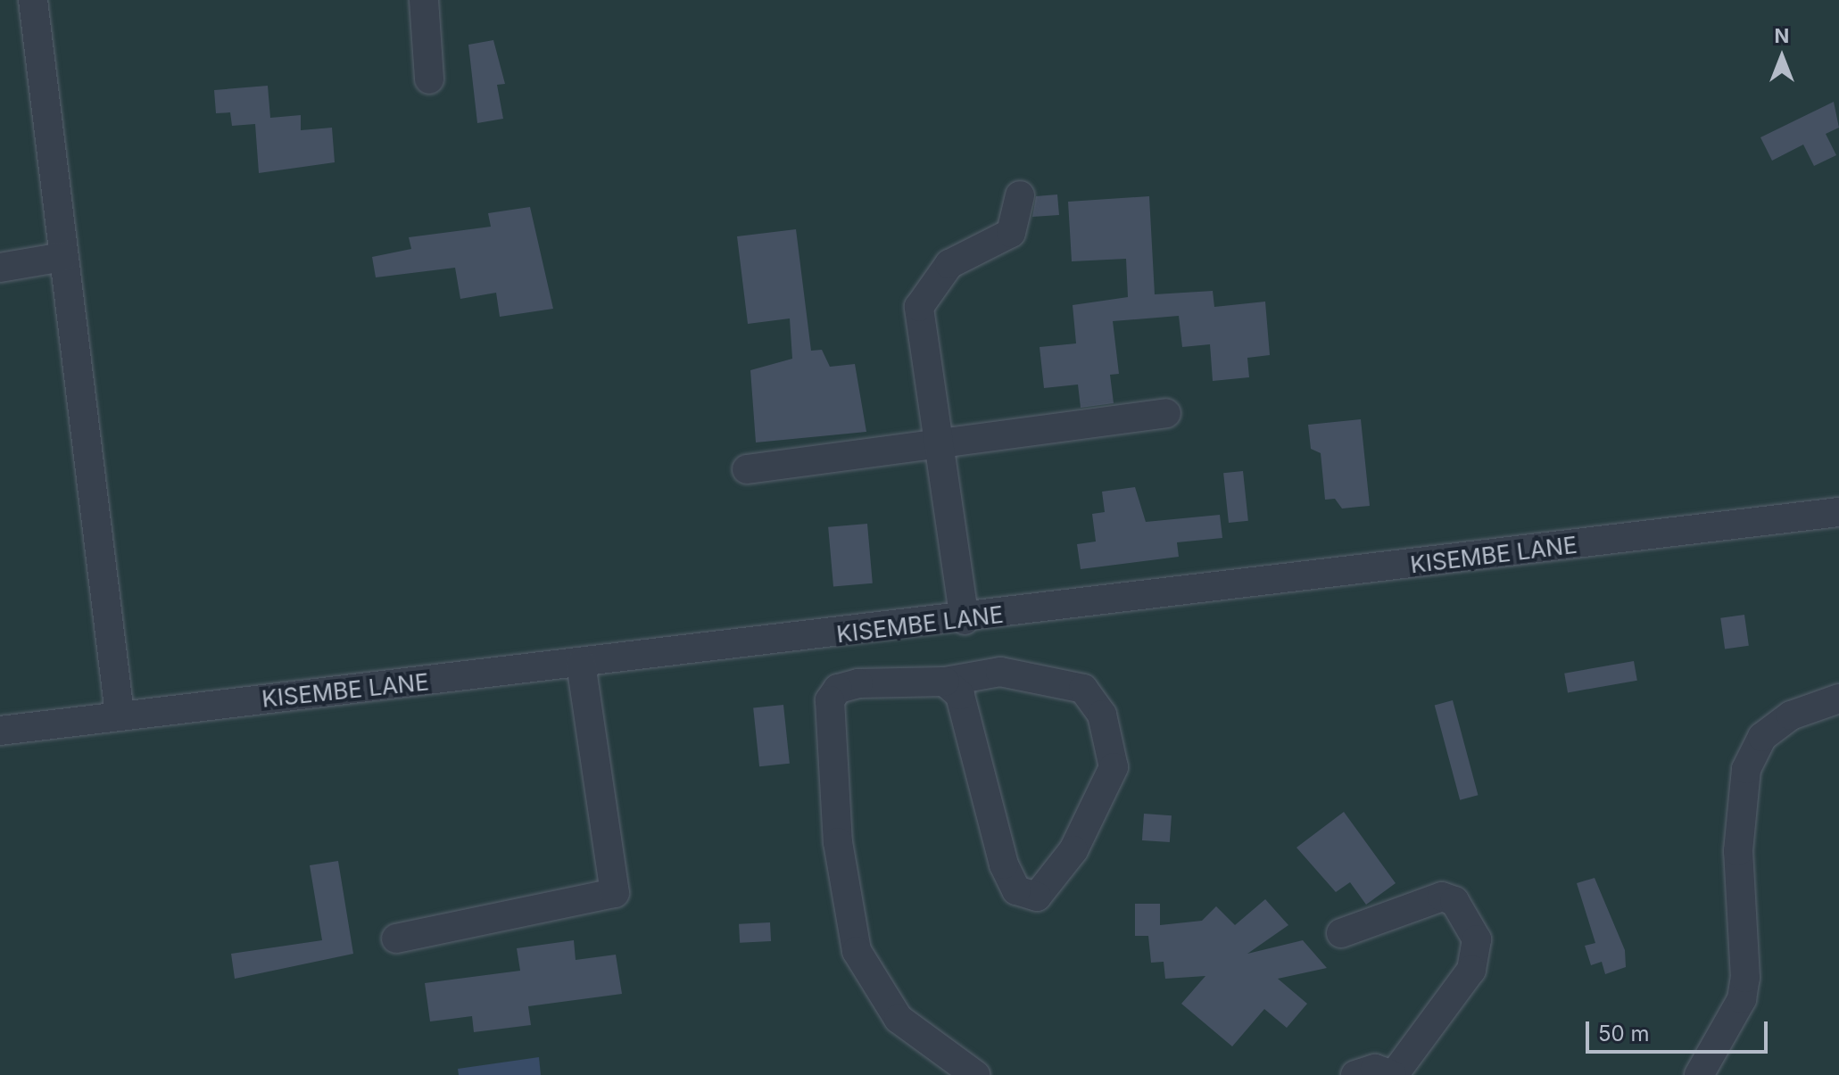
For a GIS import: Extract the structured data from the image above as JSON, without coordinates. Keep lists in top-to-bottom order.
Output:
{
  "streets": {
    "street": ["KISEMBE LANE"]
  },
  "scale_bar": "50 m",
  "north": "top"
}
